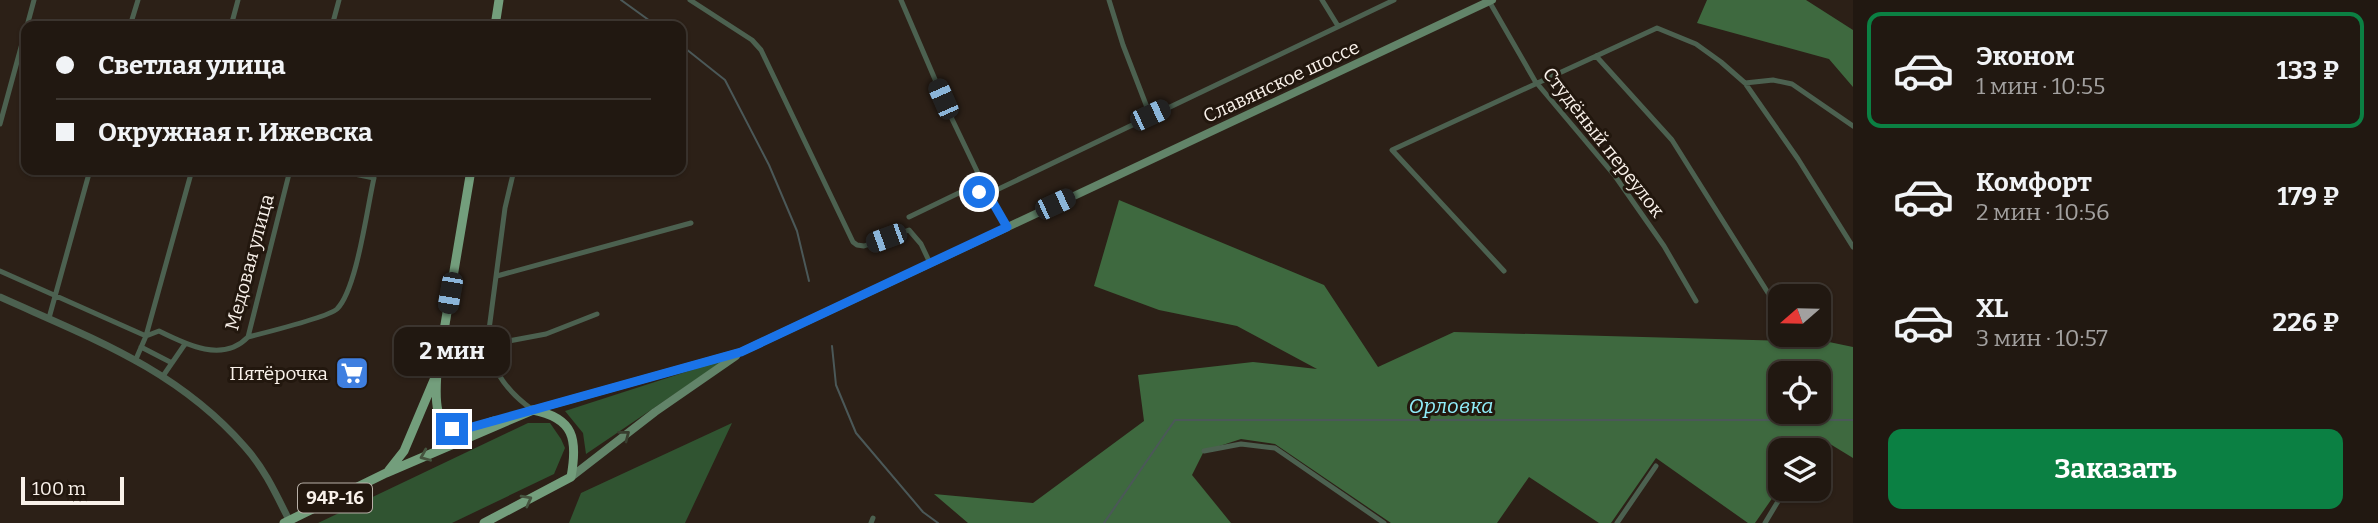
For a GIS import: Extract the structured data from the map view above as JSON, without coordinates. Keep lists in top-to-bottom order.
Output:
{
  "streets": {
    "main road": ["Славянское шоссе", "94Р-16"],
    "street": ["Студёный переулок", "Медовая улица"]
  },
  "crossings": [
    ["Славянское шоссе", "Студёный переулок"],
    ["Славянское шоссе", "94Р-16"]
  ],
  "water": ["Орловка"],
  "places": {
    "supermarket": ["Пятёрочка"]
  },
  "scale_bar": "100 m",
  "north": "left",
  "page": {
    "list": [
      {
        "name": "Эконом",
        "note": "1 мин · 10:55",
        "value": "133 ₽"
      },
      {
        "name": "Комфорт",
        "note": "2 мин · 10:56",
        "value": "179 ₽"
      },
      {
        "name": "XL",
        "note": "3 мин · 10:57",
        "value": "226 ₽"
      }
    ],
    "banner": ["Светлая улица", "Окружная г. Ижевска"],
    "bubble": "2 мин",
    "buttons": "Заказать",
    "scale": "100 m"
  }
}
